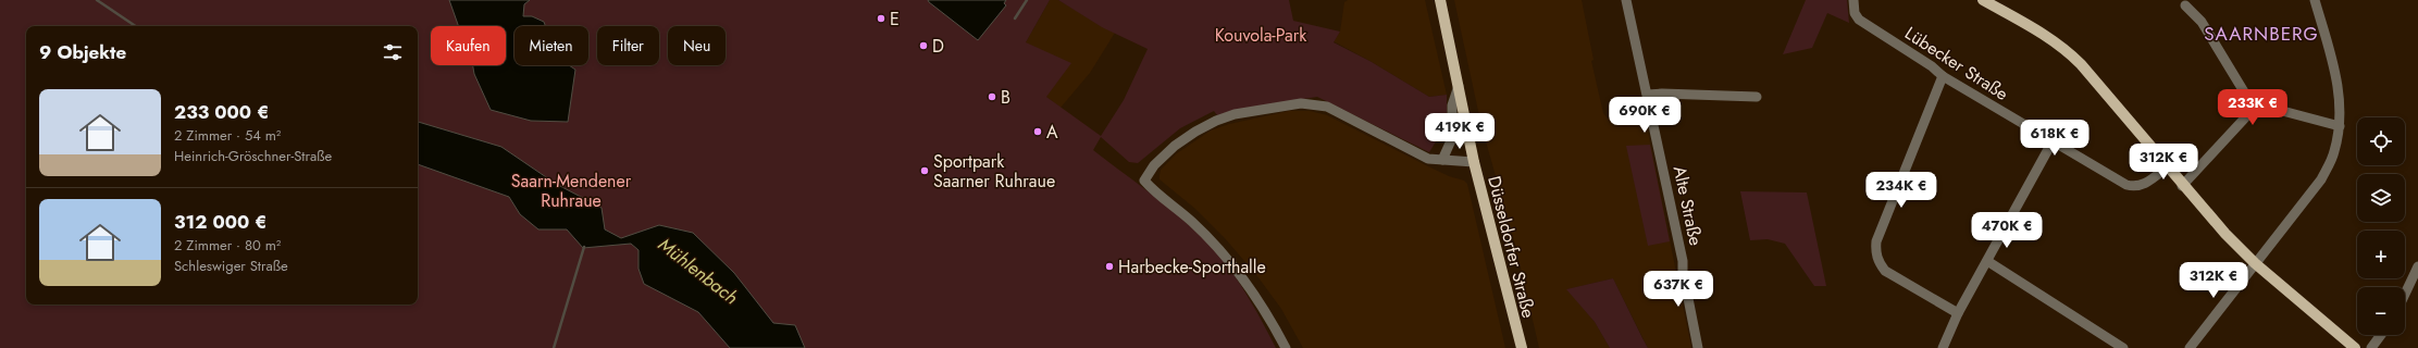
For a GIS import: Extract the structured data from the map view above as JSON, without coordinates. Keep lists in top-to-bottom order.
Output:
{
  "streets": {
    "main road": ["Düsseldorfer Straße"],
    "street": ["Lübecker Straße", "Alte Straße"]
  },
  "districts": ["SAARNBERG"],
  "water": ["Mühlenbach"],
  "parks": ["Kouvola-Park", "Saarn-Mendener Ruhraue"],
  "places": [
    "E",
    "D",
    "B",
    "A",
    "Sportpark Saarner Ruhraue",
    "Harbecke-Sporthalle"
  ],
  "page": {
    "chip": [
      "Kaufen",
      "Mieten",
      "Filter",
      "Neu"
    ],
    "heading": "9 Objekte",
    "list": [
      {
        "name": "233 000 €",
        "note": "2 Zimmer · 54 m² · Heinrich-Gröschner-Straße"
      },
      {
        "name": "312 000 €",
        "note": "2 Zimmer · 80 m² · Schleswiger Straße"
      }
    ],
    "price": [
      "233K €",
      "690K €",
      "419K €",
      "618K €",
      "312K €",
      "234K €",
      "470K €",
      "312K €",
      "637K €"
    ],
    "map_buttons": ["+", "−"]
  }
}
